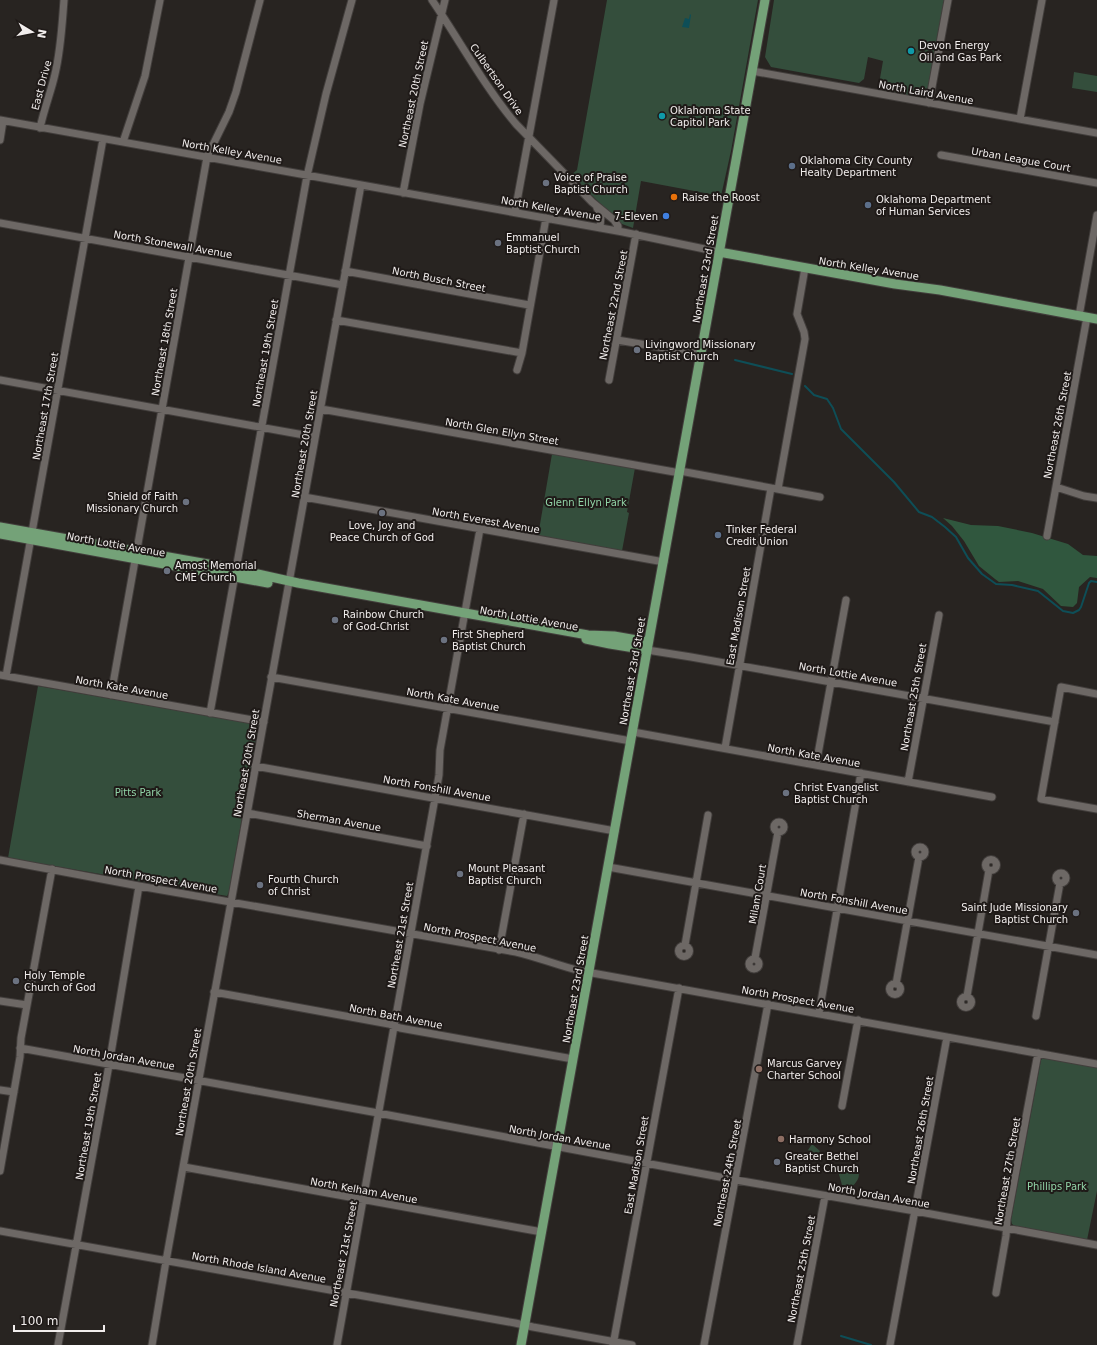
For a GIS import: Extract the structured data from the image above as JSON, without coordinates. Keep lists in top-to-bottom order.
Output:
{
  "streets": {
    "main road": ["North Kelley Avenue", "Northeast 23rd Street", "North Lottie Avenue"],
    "street": [
      "Culbertson Drive",
      "East Drive",
      "North Laird Avenue",
      "Northeast 20th Street",
      "Urban League Court",
      "North Stonewall Avenue",
      "North Busch Street",
      "Northeast 22nd Street",
      "Northeast 18th Street",
      "Northeast 19th Street",
      "Northeast 17th Street",
      "Northeast 26th Street",
      "North Glen Ellyn Street",
      "North Everest Avenue",
      "East Madison Street",
      "North Kate Avenue",
      "Northeast 25th Street",
      "North Fonshill Avenue",
      "Sherman Avenue",
      "North Prospect Avenue",
      "Milam Court",
      "Northeast 21st Street",
      "North Bath Avenue",
      "North Jordan Avenue",
      "Northeast 27th Street",
      "Northeast 24th Street",
      "North Kelham Avenue",
      "North Rhode Island Avenue"
    ]
  },
  "crossings": [
    ["Culbertson Drive", "Northeast 20th Street"],
    ["Culbertson Drive", "North Kelley Avenue"],
    ["East Drive", "North Kelley Avenue"],
    ["North Laird Avenue", "Northeast 23rd Street"],
    ["Northeast 20th Street", "North Kelley Avenue"],
    ["Northeast 20th Street", "North Stonewall Avenue"],
    ["Northeast 20th Street", "North Busch Street"],
    ["Northeast 20th Street", "North Glen Ellyn Street"],
    ["Northeast 20th Street", "North Everest Avenue"],
    ["Northeast 20th Street", "North Lottie Avenue"],
    ["Northeast 20th Street", "North Kate Avenue"],
    ["Northeast 20th Street", "North Fonshill Avenue"],
    ["Northeast 20th Street", "Sherman Avenue"],
    ["Northeast 20th Street", "North Prospect Avenue"],
    ["Northeast 20th Street", "North Bath Avenue"],
    ["Northeast 20th Street", "North Jordan Avenue"],
    ["Northeast 20th Street", "North Kelham Avenue"],
    ["Northeast 20th Street", "North Rhode Island Avenue"],
    ["North Kelley Avenue", "Northeast 23rd Street"],
    ["North Kelley Avenue", "Northeast 22nd Street"],
    ["North Kelley Avenue", "Northeast 18th Street"],
    ["North Kelley Avenue", "Northeast 19th Street"],
    ["North Kelley Avenue", "Northeast 17th Street"],
    ["North Kelley Avenue", "Northeast 26th Street"],
    ["North Kelley Avenue", "East Madison Street"],
    ["North Stonewall Avenue", "Northeast 18th Street"],
    ["North Stonewall Avenue", "Northeast 19th Street"],
    ["North Stonewall Avenue", "Northeast 17th Street"],
    ["Northeast 23rd Street", "North Glen Ellyn Street"],
    ["Northeast 23rd Street", "North Everest Avenue"],
    ["Northeast 23rd Street", "North Lottie Avenue"],
    ["Northeast 23rd Street", "North Kate Avenue"],
    ["Northeast 23rd Street", "North Fonshill Avenue"],
    ["Northeast 23rd Street", "North Prospect Avenue"],
    ["Northeast 23rd Street", "North Bath Avenue"],
    ["Northeast 23rd Street", "North Jordan Avenue"],
    ["Northeast 23rd Street", "North Kelham Avenue"],
    ["Northeast 23rd Street", "North Rhode Island Avenue"],
    ["Northeast 18th Street", "North Lottie Avenue"],
    ["Northeast 18th Street", "North Kate Avenue"],
    ["Northeast 19th Street", "North Lottie Avenue"],
    ["Northeast 19th Street", "North Kate Avenue"],
    ["Northeast 19th Street", "North Prospect Avenue"],
    ["Northeast 19th Street", "North Jordan Avenue"],
    ["Northeast 19th Street", "North Rhode Island Avenue"],
    ["Northeast 17th Street", "North Lottie Avenue"],
    ["Northeast 17th Street", "North Kate Avenue"],
    ["Northeast 26th Street", "North Prospect Avenue"],
    ["Northeast 26th Street", "North Jordan Avenue"],
    ["North Glen Ellyn Street", "East Madison Street"],
    ["North Everest Avenue", "Northeast 21st Street"],
    ["North Lottie Avenue", "East Madison Street"],
    ["North Lottie Avenue", "Northeast 25th Street"],
    ["North Lottie Avenue", "Northeast 21st Street"],
    ["East Madison Street", "North Kate Avenue"],
    ["East Madison Street", "North Prospect Avenue"],
    ["East Madison Street", "North Jordan Avenue"],
    ["East Madison Street", "North Rhode Island Avenue"],
    ["North Kate Avenue", "Northeast 25th Street"],
    ["North Kate Avenue", "Northeast 21st Street"],
    ["Northeast 25th Street", "North Jordan Avenue"],
    ["North Fonshill Avenue", "Milam Court"],
    ["North Fonshill Avenue", "Northeast 21st Street"],
    ["Sherman Avenue", "Northeast 21st Street"],
    ["North Prospect Avenue", "Northeast 21st Street"],
    ["North Prospect Avenue", "Northeast 27th Street"],
    ["North Prospect Avenue", "Northeast 24th Street"],
    ["Northeast 21st Street", "North Bath Avenue"],
    ["Northeast 21st Street", "North Jordan Avenue"],
    ["Northeast 21st Street", "North Kelham Avenue"],
    ["Northeast 21st Street", "North Rhode Island Avenue"],
    ["North Jordan Avenue", "Northeast 27th Street"],
    ["North Jordan Avenue", "Northeast 24th Street"]
  ],
  "parks": ["Glenn Ellyn Park", "Pitts Park", "Phillips Park"],
  "places": [
    "Devon Energy Oil and Gas Park",
    "Oklahoma State Capitol Park",
    "Oklahoma City County Healty Department",
    "Voice of Praise Baptist Church",
    "Raise the Roost",
    "Oklahoma Department of Human Services",
    "7-Eleven",
    "Emmanuel Baptist Church",
    "Livingword Missionary Baptist Church",
    "Shield of Faith Missionary Church",
    "Love, Joy and Peace Church of God",
    "Tinker Federal Credit Union",
    "Amost Memorial CME Church",
    "Rainbow Church of God-Christ",
    "First Shepherd Baptist Church",
    "Christ Evangelist Baptist Church",
    "Mount Pleasant Baptist Church",
    "Fourth Church of Christ",
    "Saint Jude Missionary Baptist Church",
    "Holy Temple Church of God",
    "Marcus Garvey Charter School",
    "Harmony School",
    "Greater Bethel Baptist Church"
  ],
  "scale_bar": "100 m",
  "north": "right"
}
